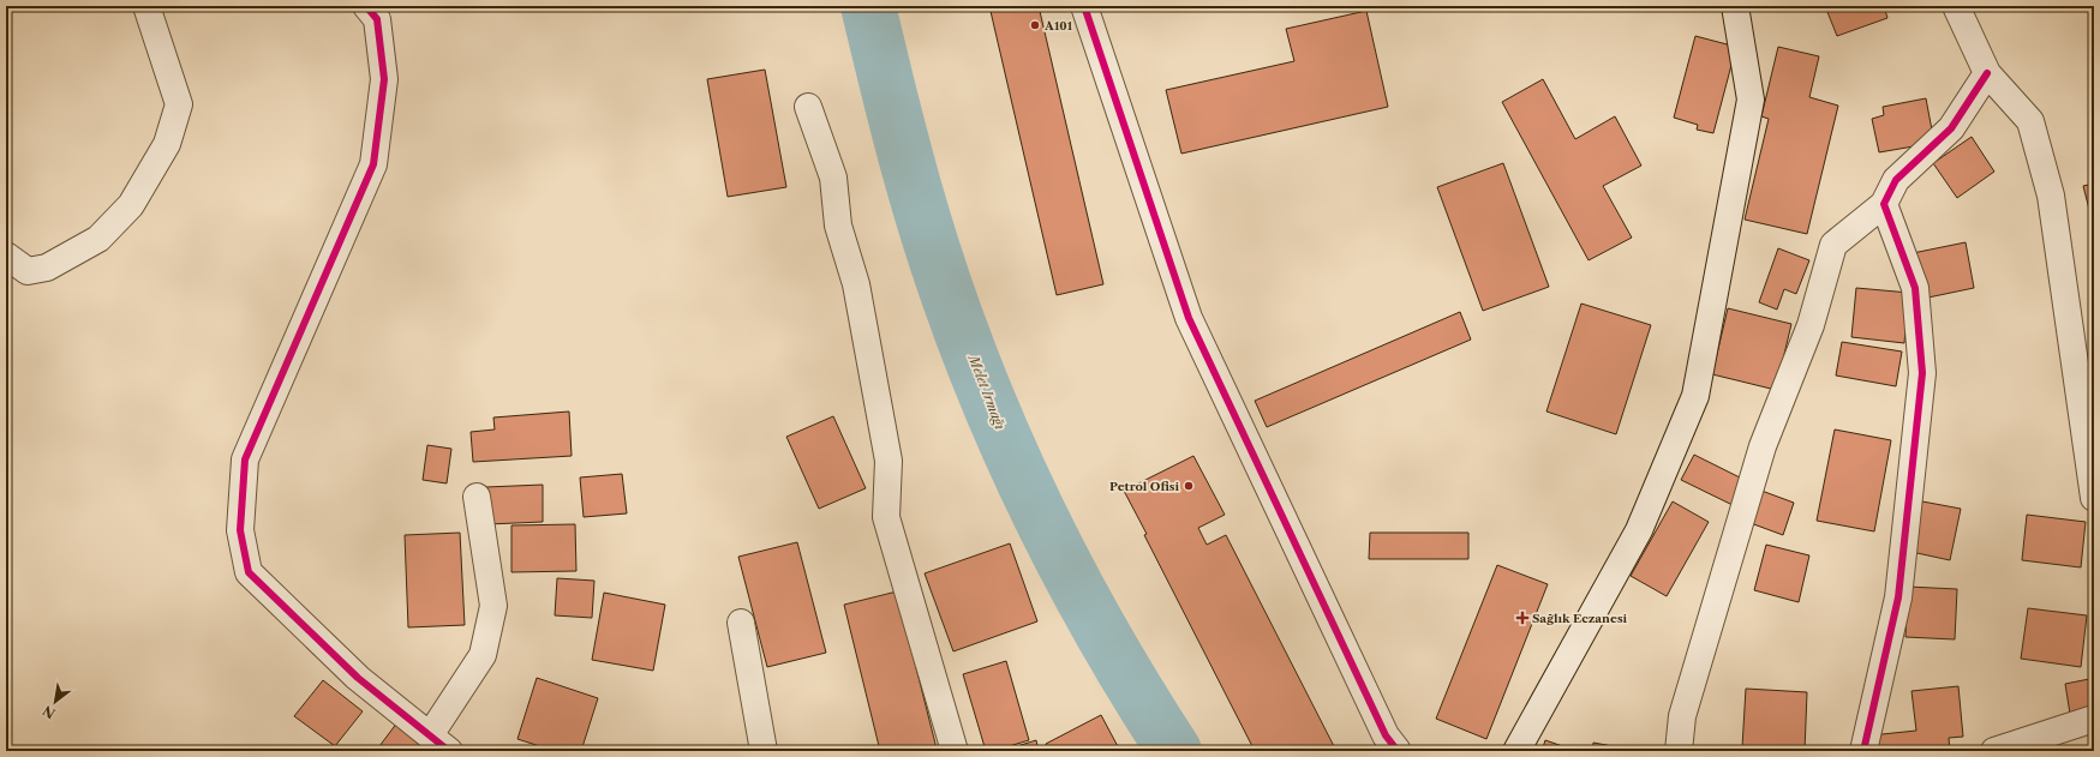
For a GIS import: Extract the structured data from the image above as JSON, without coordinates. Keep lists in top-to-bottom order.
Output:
{
  "water": ["Melet Irmağı"],
  "places": {
    "other": ["A101", "Petrol Ofisi"],
    "health": ["Sağlık Eczanesi"]
  },
  "north": "bottom left"
}
